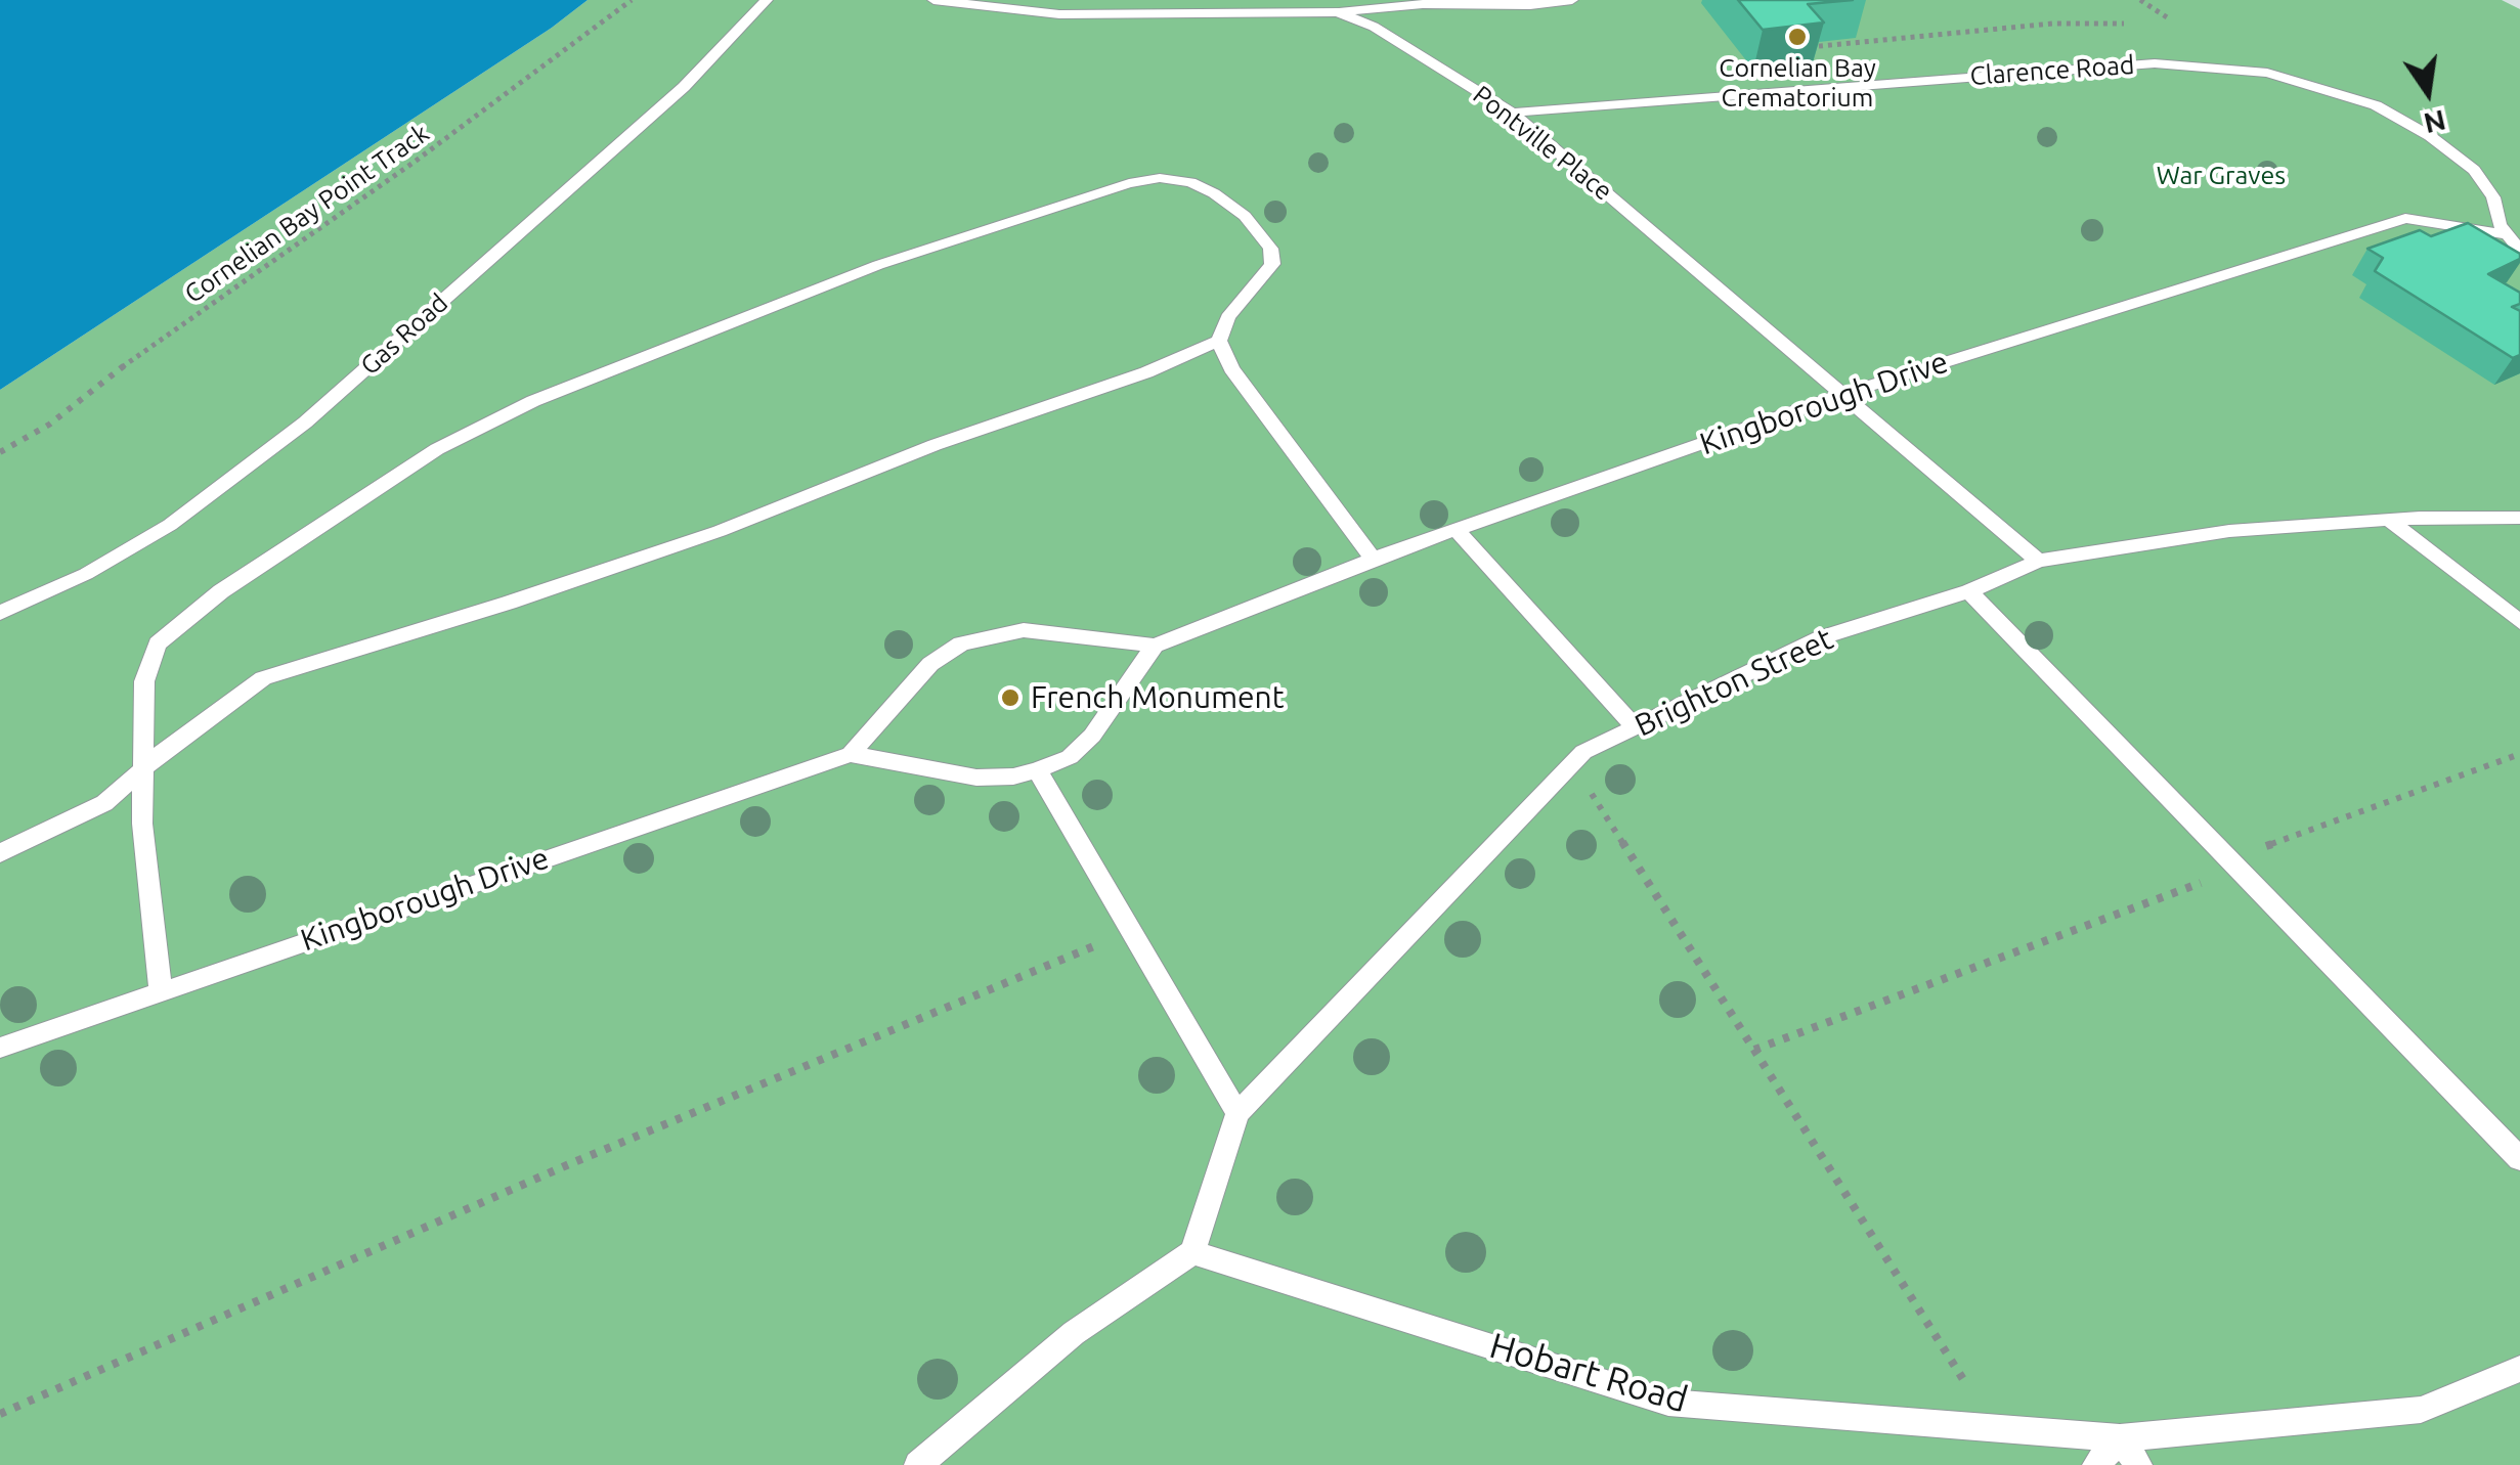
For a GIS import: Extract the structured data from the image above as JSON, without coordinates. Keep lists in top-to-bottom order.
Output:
{
  "streets": {
    "lane": [
      "Clarence Road",
      "Pontville Place",
      "Gas Road",
      "Kingborough Drive",
      "Brighton Street",
      "Hobart Road"
    ],
    "path": ["Cornelian Bay Point Track"]
  },
  "crossings": [
    ["Clarence Road", "Pontville Place"],
    ["Clarence Road", "Kingborough Drive"],
    ["Pontville Place", "Kingborough Drive"],
    ["Pontville Place", "Brighton Street"],
    ["Brighton Street", "Hobart Road"]
  ],
  "parks": ["War Graves"],
  "places": ["Cornelian Bay Crematorium", "French Monument"],
  "north": "bottom"
}
